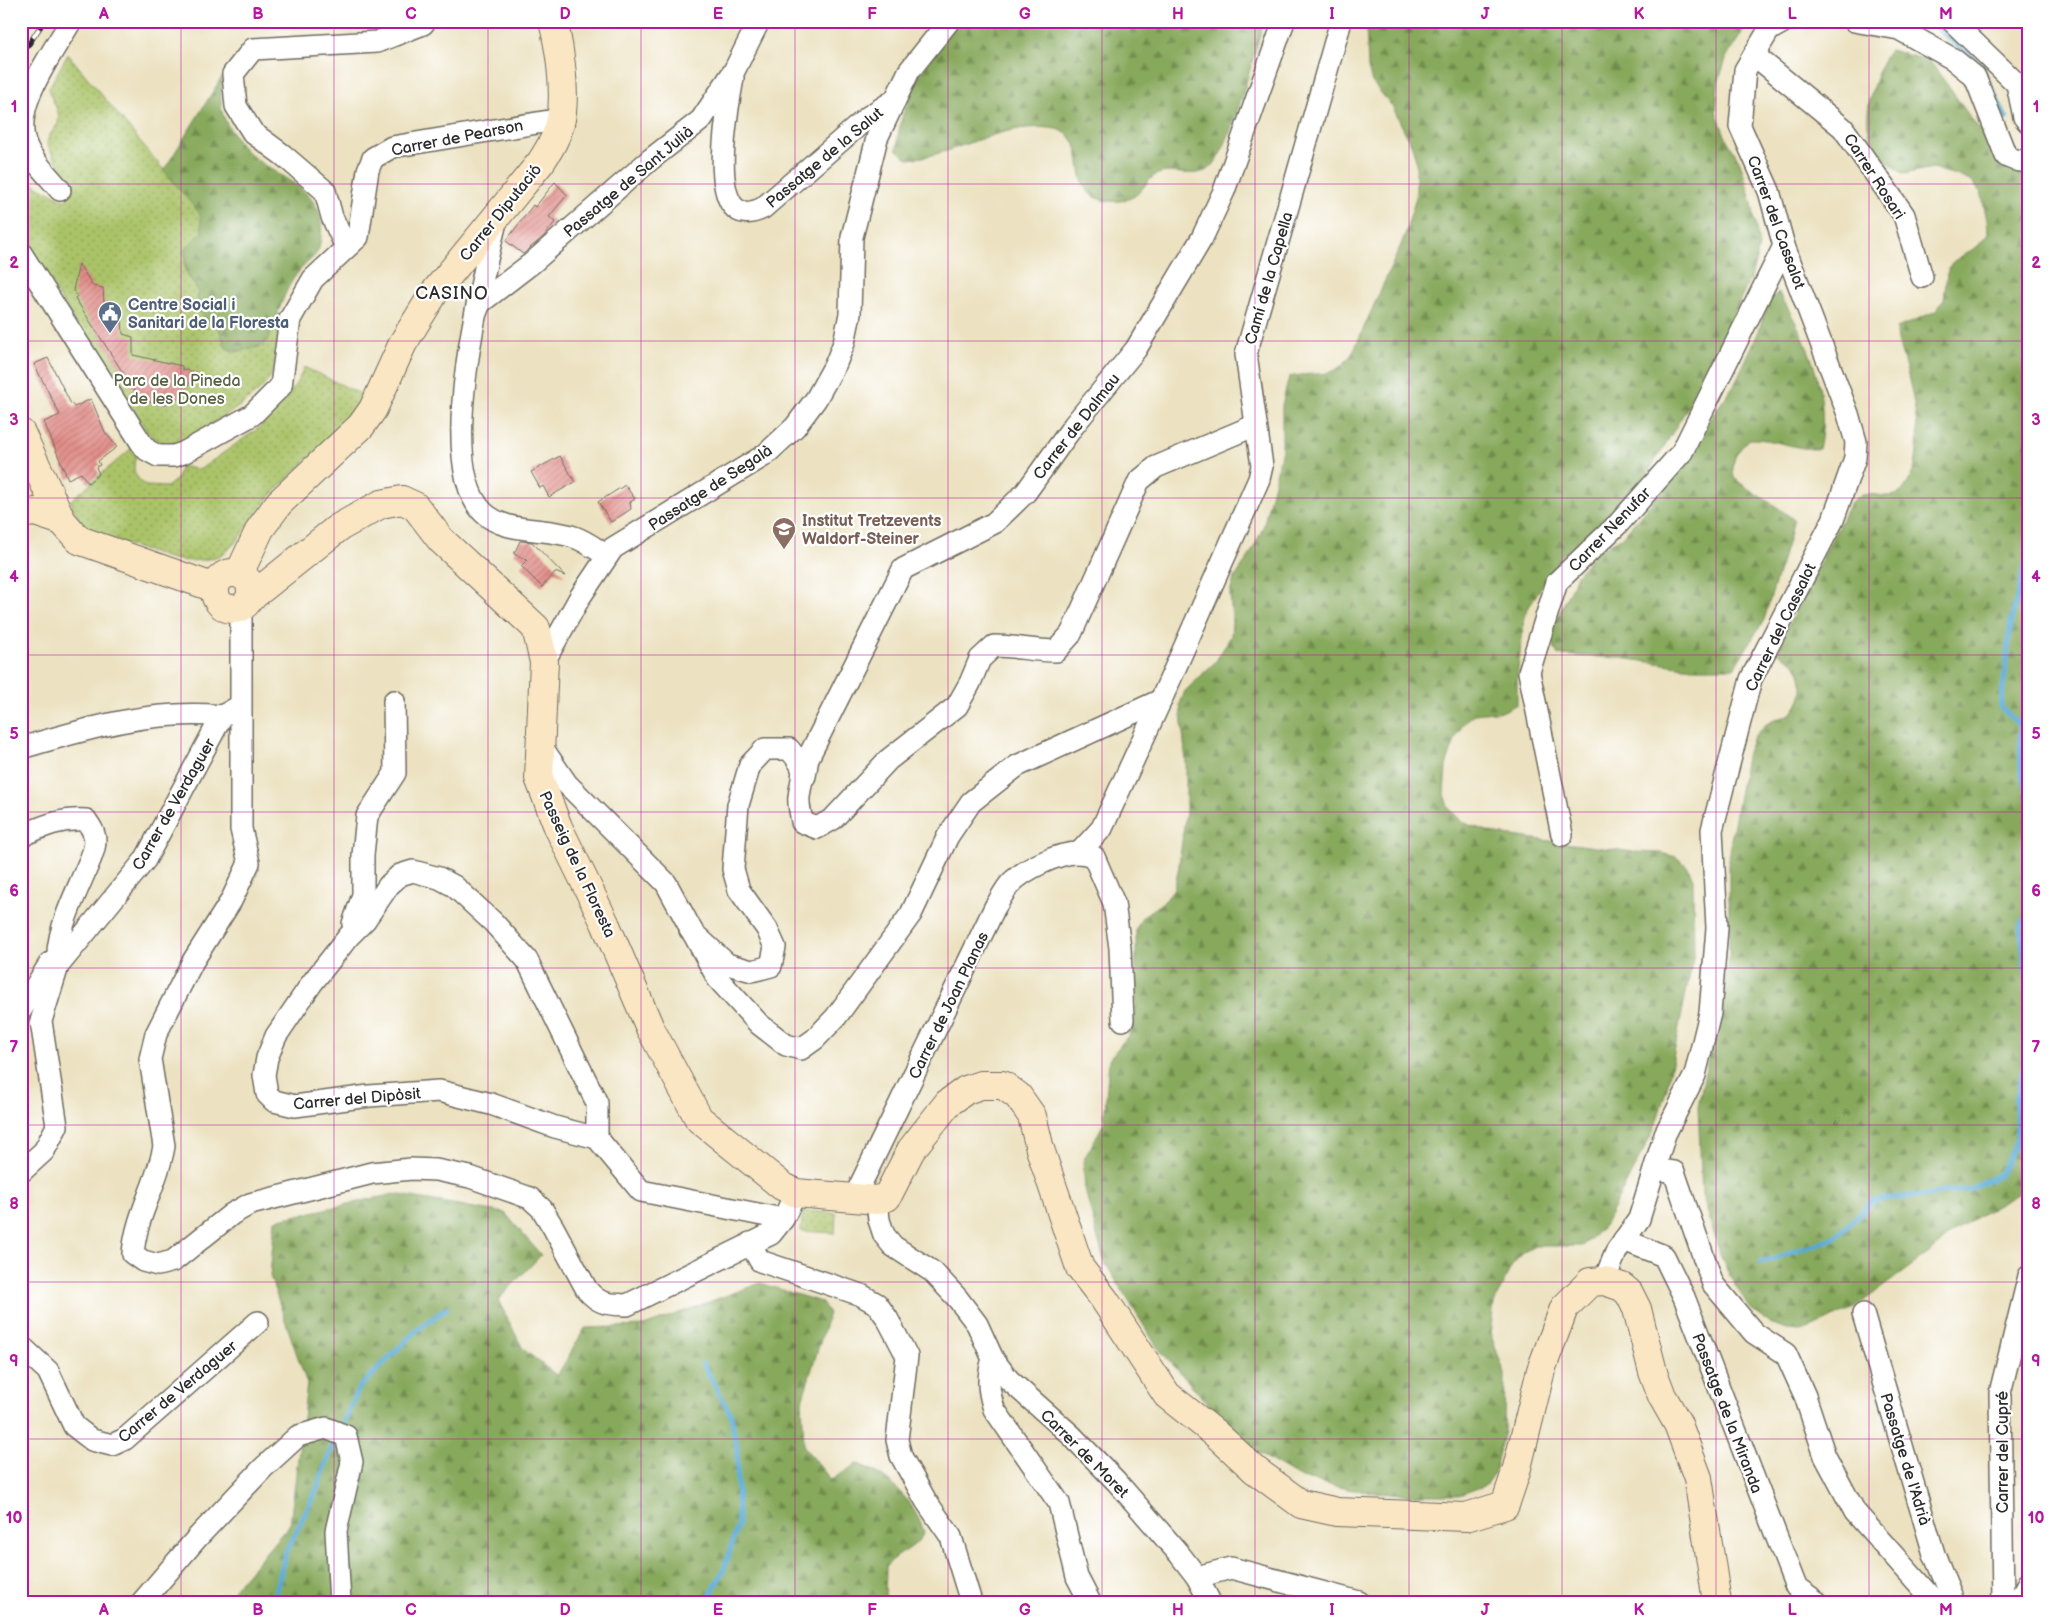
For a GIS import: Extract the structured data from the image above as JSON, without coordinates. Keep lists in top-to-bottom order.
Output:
{
  "streets": {
    "street": [
      "Carrer de Pearson",
      "Passatge de la Salut",
      "Carrer Rosari",
      "Passatge de Sant Julià",
      "Carrer Diputació",
      "Carrer del Cassalot",
      "Camí de la Capella",
      "Carrer de Dalmau",
      "Passatge de Segalà",
      "Carrer Nenufar",
      "Carrer de Verdaguer",
      "Passeig de la Floresta",
      "Carrer de Joan Planas",
      "Carrer del Dipòsit",
      "Passatge de la Miranda",
      "Carrer del Cupré",
      "Carrer de Moret",
      "Passatge de l'Adrià"
    ]
  },
  "crossings": [
    ["Carrer de Pearson", "Carrer Diputació"],
    ["Passatge de la Salut", "Passatge de Sant Julià"],
    ["Passatge de la Salut", "Passatge de Segalà"],
    ["Carrer Rosari", "Carrer del Cassalot"],
    ["Carrer Diputació", "Passeig de la Floresta"],
    ["Carrer del Cassalot", "Carrer Nenufar"],
    ["Carrer del Cassalot", "Passatge de la Miranda"],
    ["Camí de la Capella", "Carrer de Dalmau"],
    ["Camí de la Capella", "Carrer de Joan Planas"],
    ["Passatge de Segalà", "Passeig de la Floresta"],
    ["Carrer de Joan Planas", "Carrer de Moret"]
  ],
  "districts": ["CASINO"],
  "parks": ["Parc de la Pineda de les Dones"],
  "places": {
    "public building": ["Centre Social i Sanitari de la Floresta"],
    "school or university": ["Institut Tretzevents Waldorf-Steiner"]
  },
  "grid": {
    "columns": [
      "A",
      "B",
      "C",
      "D",
      "E",
      "F",
      "G",
      "H",
      "I",
      "J",
      "K",
      "L",
      "M"
    ],
    "rows": [
      "1",
      "2",
      "3",
      "4",
      "5",
      "6",
      "7",
      "8",
      "9",
      "10"
    ]
  }
}
